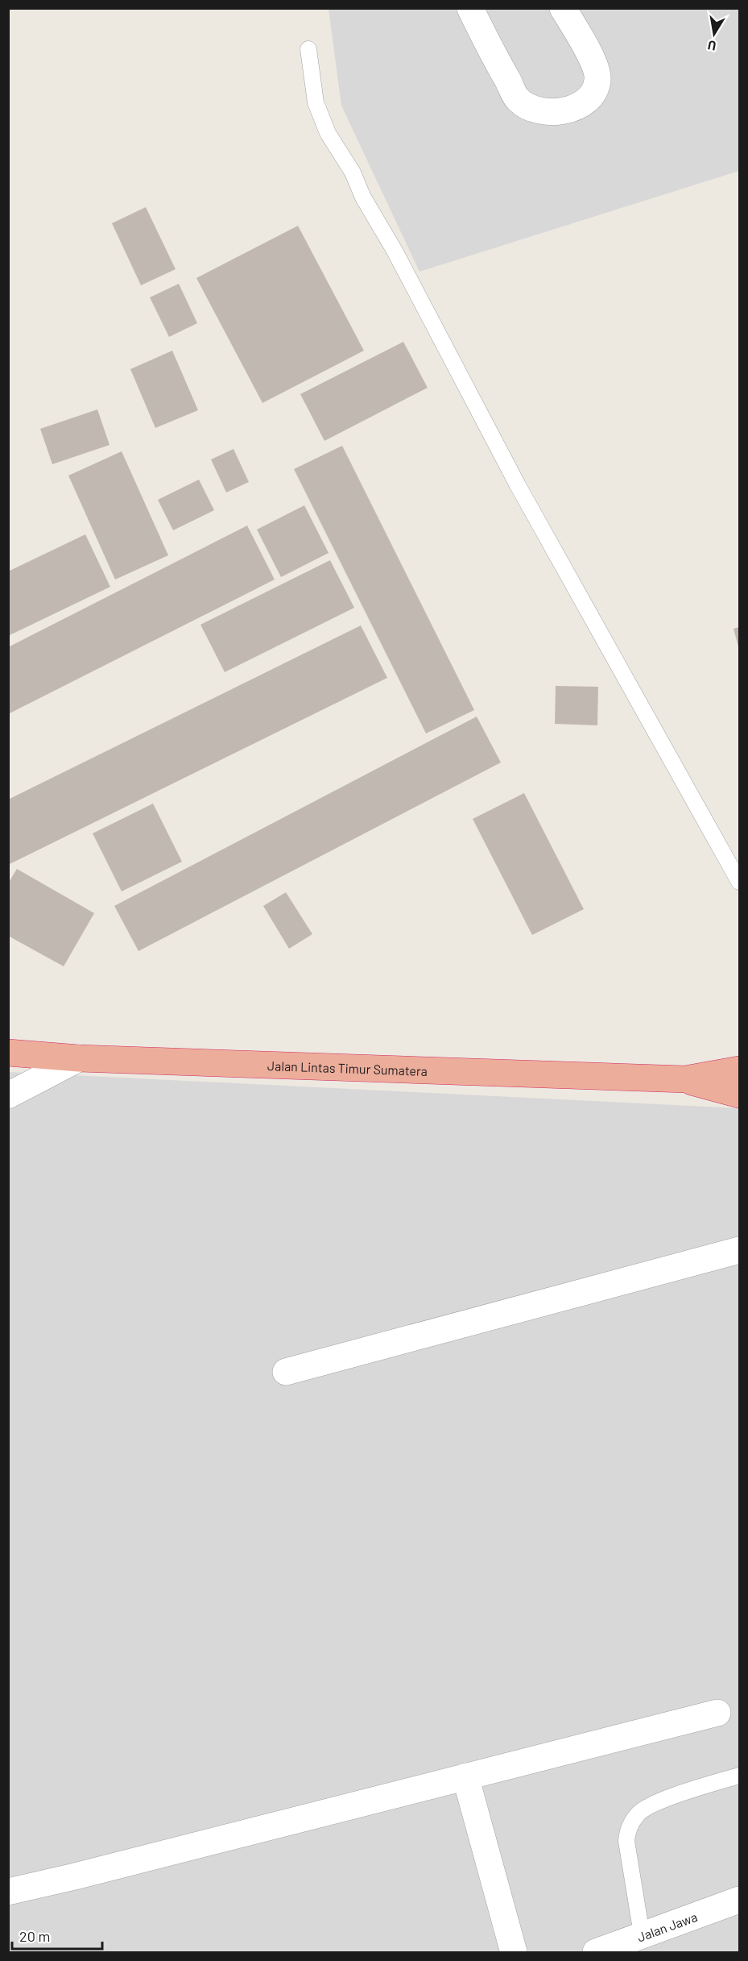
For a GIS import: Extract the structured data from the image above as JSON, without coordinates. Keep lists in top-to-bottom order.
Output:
{
  "streets": {
    "highway": ["Jalan Lintas Timur Sumatera"],
    "street": ["Jalan Jawa"]
  },
  "scale_bar": "20 m",
  "north": "bottom"
}
